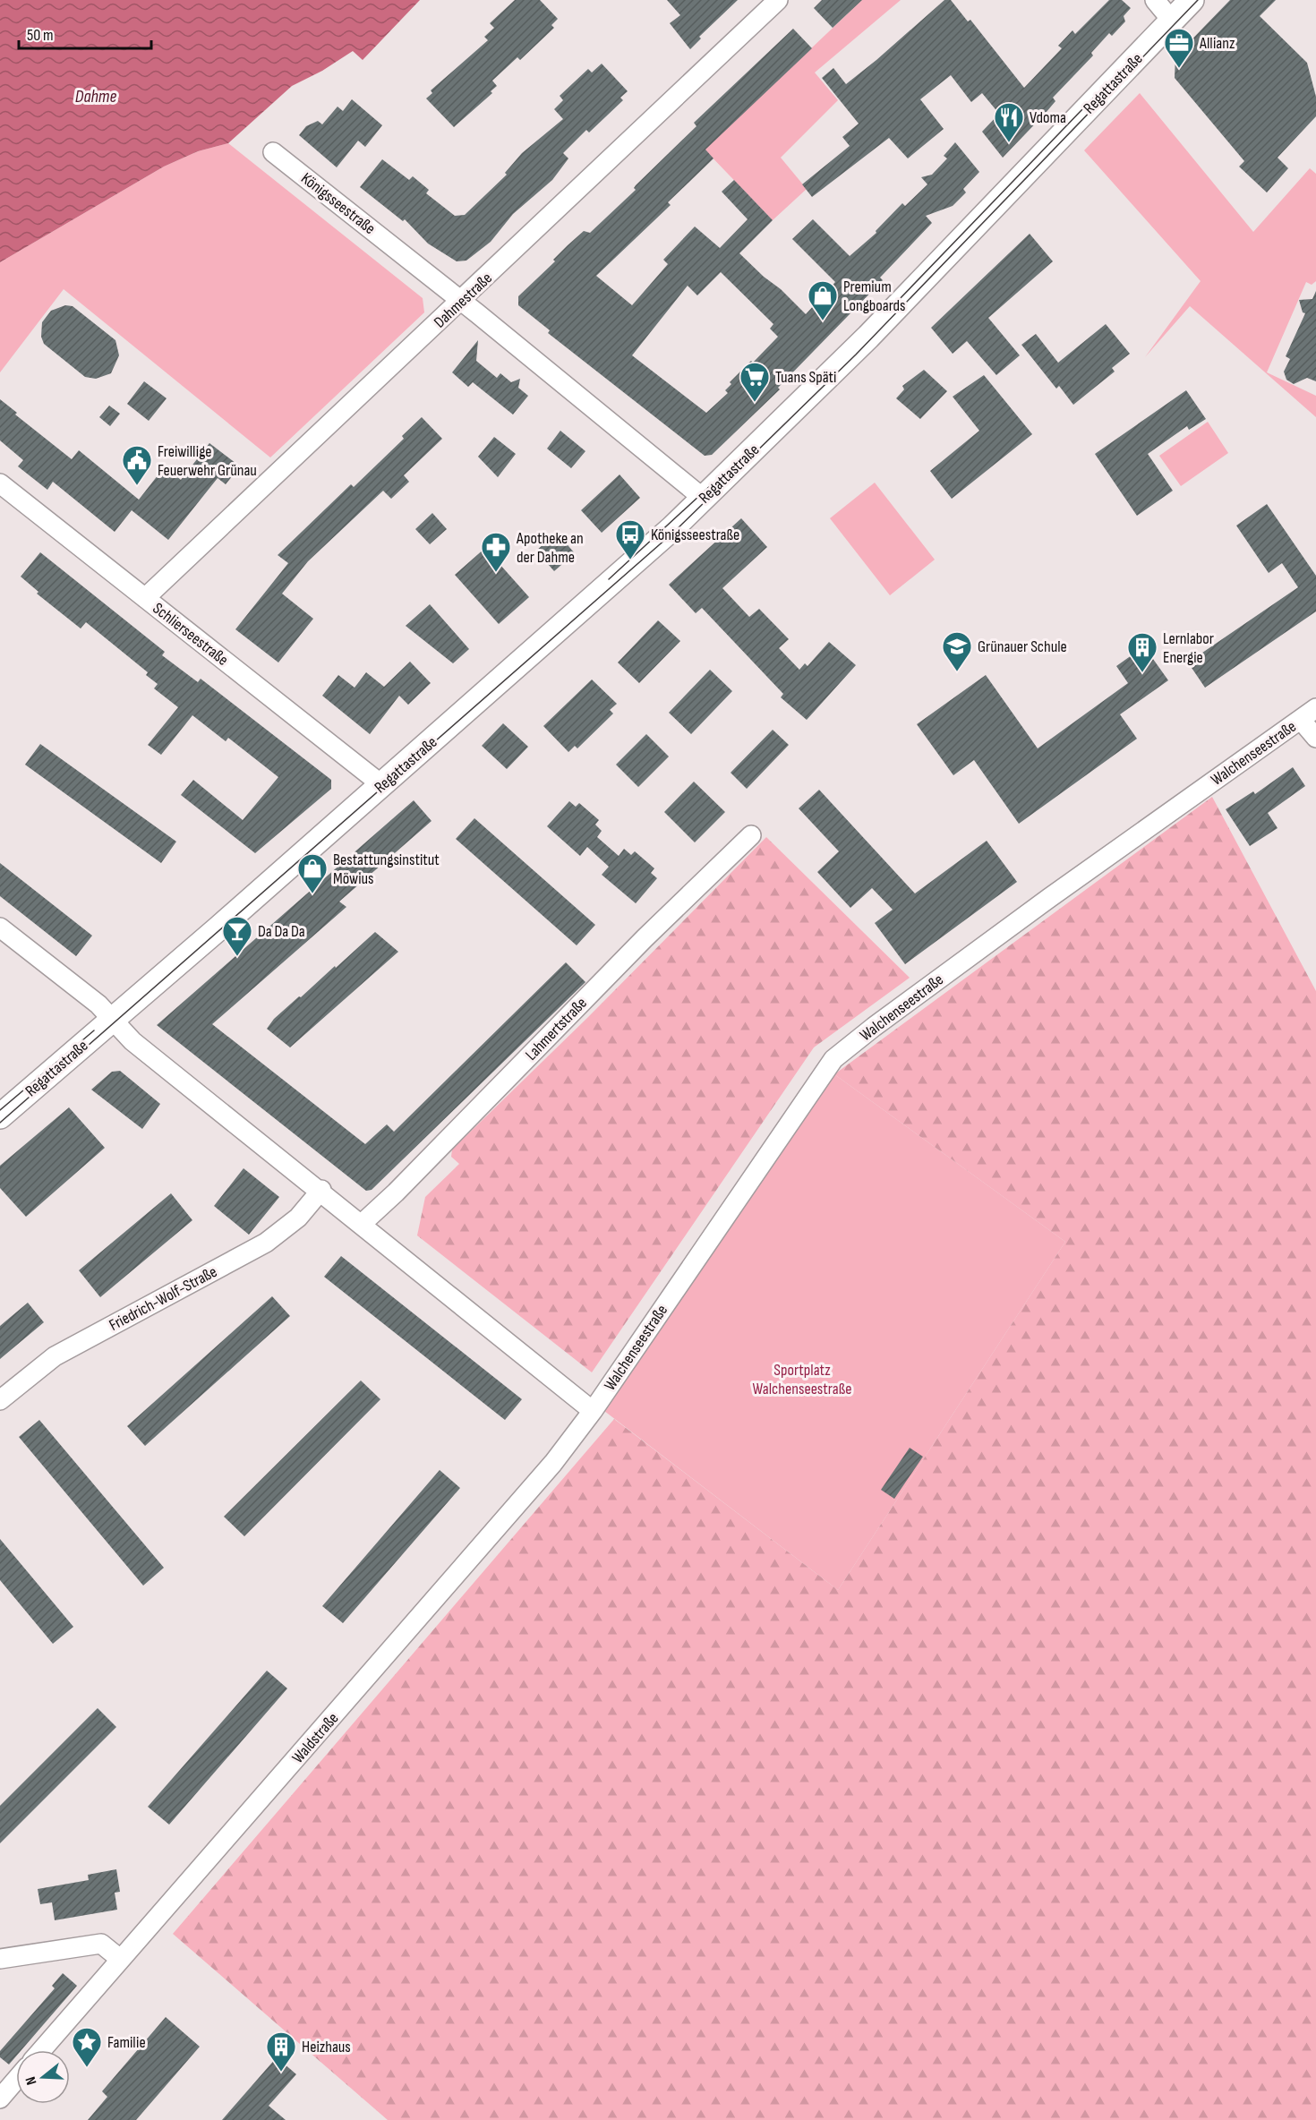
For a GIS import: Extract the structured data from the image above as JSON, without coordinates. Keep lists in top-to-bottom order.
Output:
{
  "streets": {
    "main road": ["Regattastraße"],
    "street": [
      "Königsseestraße",
      "Dahmestraße",
      "Schlierseestraße",
      "Walchenseestraße",
      "Lahmertstraße",
      "Friedrich-Wolf-Straße",
      "Waldstraße"
    ]
  },
  "crossings": [
    ["Regattastraße", "Königsseestraße"],
    ["Regattastraße", "Schlierseestraße"],
    ["Königsseestraße", "Dahmestraße"],
    ["Dahmestraße", "Schlierseestraße"],
    ["Walchenseestraße", "Waldstraße"]
  ],
  "water": ["Dahme"],
  "parks": ["Sportplatz Walchenseestraße"],
  "places": {
    "office": ["Allianz"],
    "restaurant": ["Vdoma"],
    "shop": ["Premium Longboards", "Bestattungsinstitut Möwius"],
    "supermarket": ["Tuans Späti"],
    "public building": ["Freiwillige Feuerwehr Grünau"],
    "bus stop": ["Königsseestraße"],
    "pharmacy": ["Apotheke an der Dahme"],
    "school or university": ["Grünauer Schule"],
    "building": ["Lernlabor Energie", "Heizhaus"],
    "bar": ["Da Da Da"],
    "place": ["Familie"]
  },
  "scale_bar": "50 m",
  "north": "left"
}
